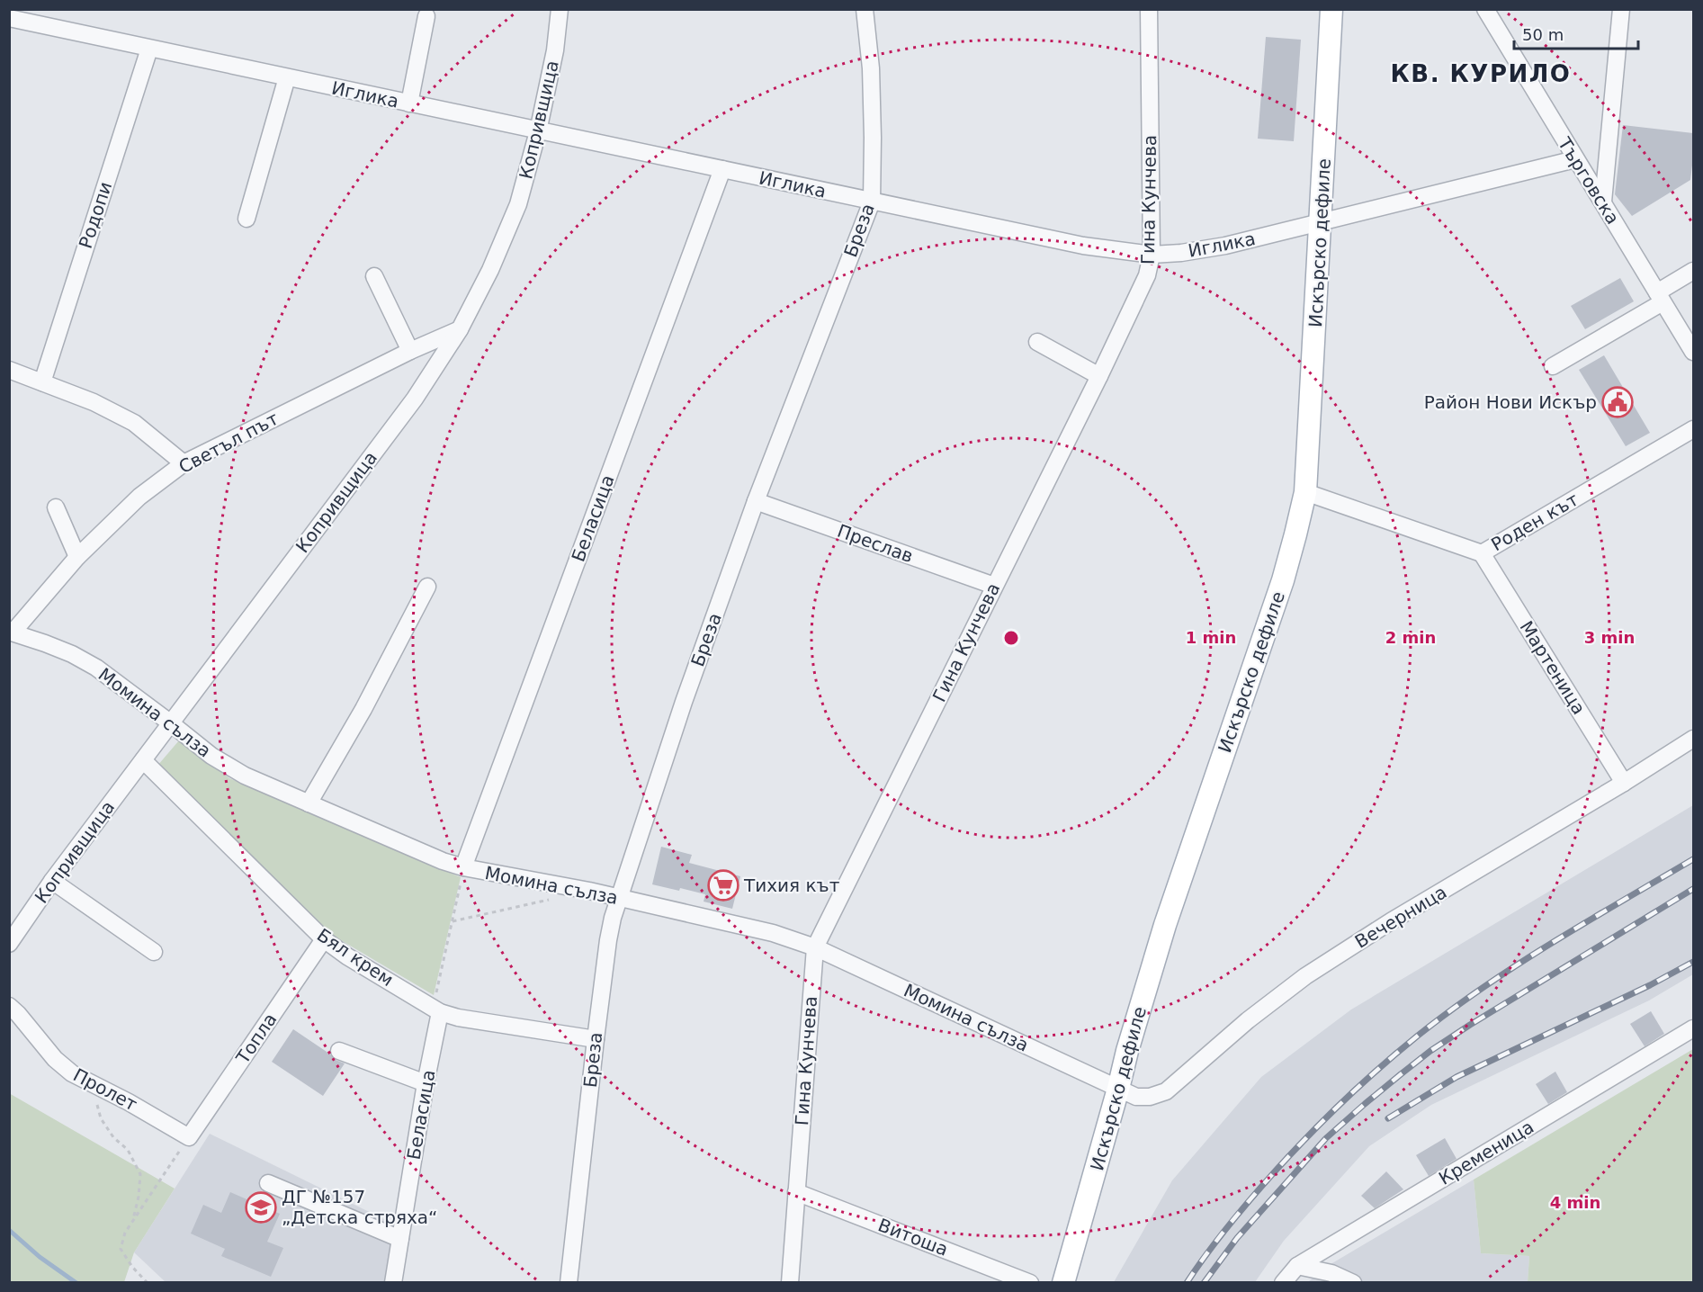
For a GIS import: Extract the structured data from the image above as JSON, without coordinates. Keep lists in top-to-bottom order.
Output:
{
  "streets": {
    "main road": ["Искърско дефиле"],
    "street": [
      "Иглика",
      "Копривщица",
      "Търговска",
      "Гина Кунчева",
      "Родопи",
      "Бреза",
      "Светъл път",
      "Беласица",
      "Роден кът",
      "Преслав",
      "Мартеница",
      "Момина сълза",
      "Вечерница",
      "Бял крем",
      "Топла",
      "Пролет",
      "Кременица",
      "Витоша"
    ]
  },
  "crossings": [
    ["Иглика", "Копривщица"],
    ["Иглика", "Търговска"],
    ["Иглика", "Гина Кунчева"],
    ["Иглика", "Родопи"],
    ["Иглика", "Бреза"],
    ["Иглика", "Искърско дефиле"],
    ["Иглика", "Беласица"],
    ["Копривщица", "Светъл път"],
    ["Копривщица", "Момина сълза"],
    ["Копривщица", "Бял крем"],
    ["Гина Кунчева", "Преслав"],
    ["Гина Кунчева", "Момина сълза"],
    ["Гина Кунчева", "Витоша"],
    ["Бреза", "Преслав"],
    ["Бреза", "Момина сълза"],
    ["Бреза", "Бял крем"],
    ["Искърско дефиле", "Роден кът"],
    ["Искърско дефиле", "Момина сълза"],
    ["Искърско дефиле", "Вечерница"],
    ["Светъл път", "Момина сълза"],
    ["Беласица", "Момина сълза"],
    ["Беласица", "Бял крем"],
    ["Роден кът", "Мартеница"],
    ["Мартеница", "Вечерница"],
    ["Момина сълза", "Вечерница"],
    ["Бял крем", "Топла"],
    ["Топла", "Пролет"]
  ],
  "districts": ["КВ. КУРИЛО"],
  "places": {
    "public building": ["Район Нови Искър"],
    "supermarket": ["Тихия кът"],
    "school or university": ["ДГ №157 „Детска стряха“"]
  },
  "scale_bar": "50 m",
  "rings": [
    "1 min",
    "2 min",
    "3 min",
    "4 min"
  ]
}
